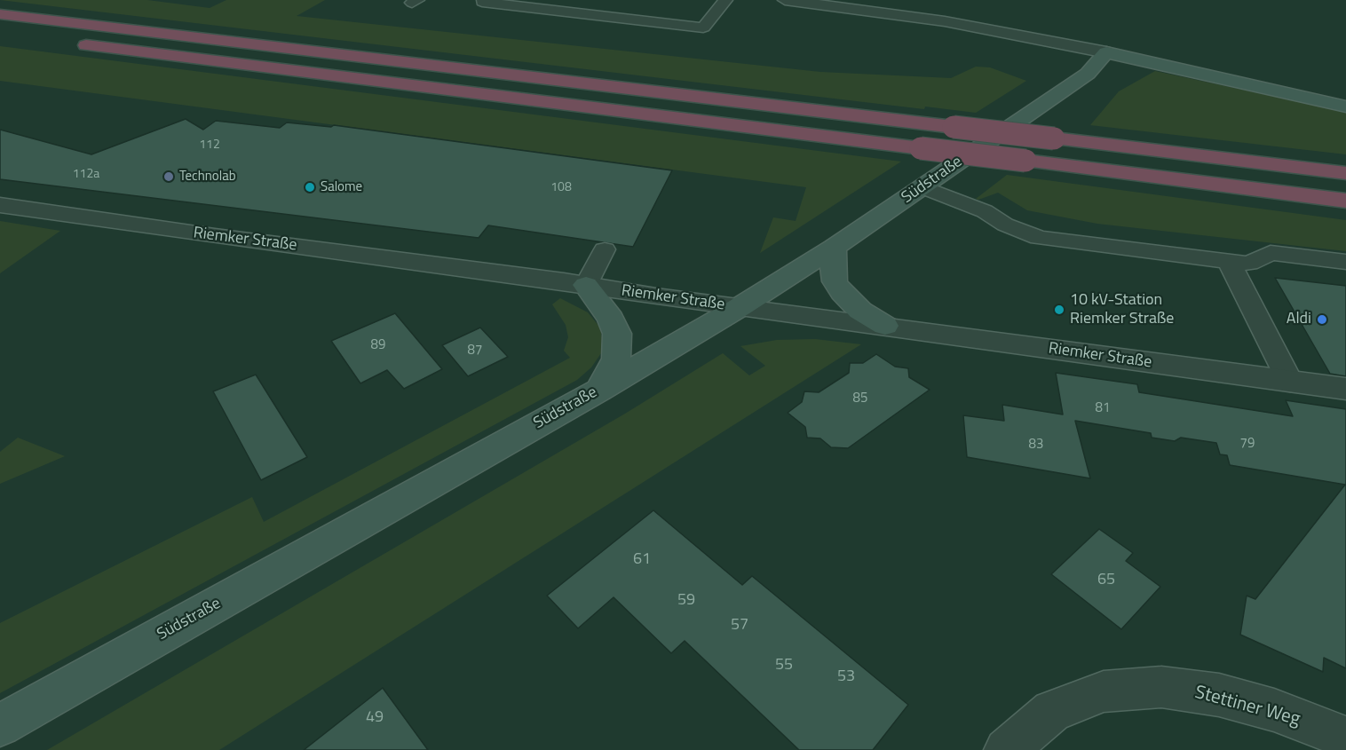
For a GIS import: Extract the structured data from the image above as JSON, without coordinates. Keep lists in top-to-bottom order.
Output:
{
  "streets": {
    "street": ["Südstraße", "Riemker Straße", "Stettiner Weg"]
  },
  "crossings": [
    ["Südstraße", "Riemker Straße"]
  ],
  "places": [
    "Technolab",
    "Salome",
    "10 kV-Station Riemker Straße",
    "Aldi"
  ],
  "house_numbers": [
    "112",
    "112a",
    "108",
    "89",
    "87",
    "85",
    "81",
    "79",
    "83",
    "61",
    "65",
    "59",
    "57",
    "55",
    "53",
    "49"
  ]
}
